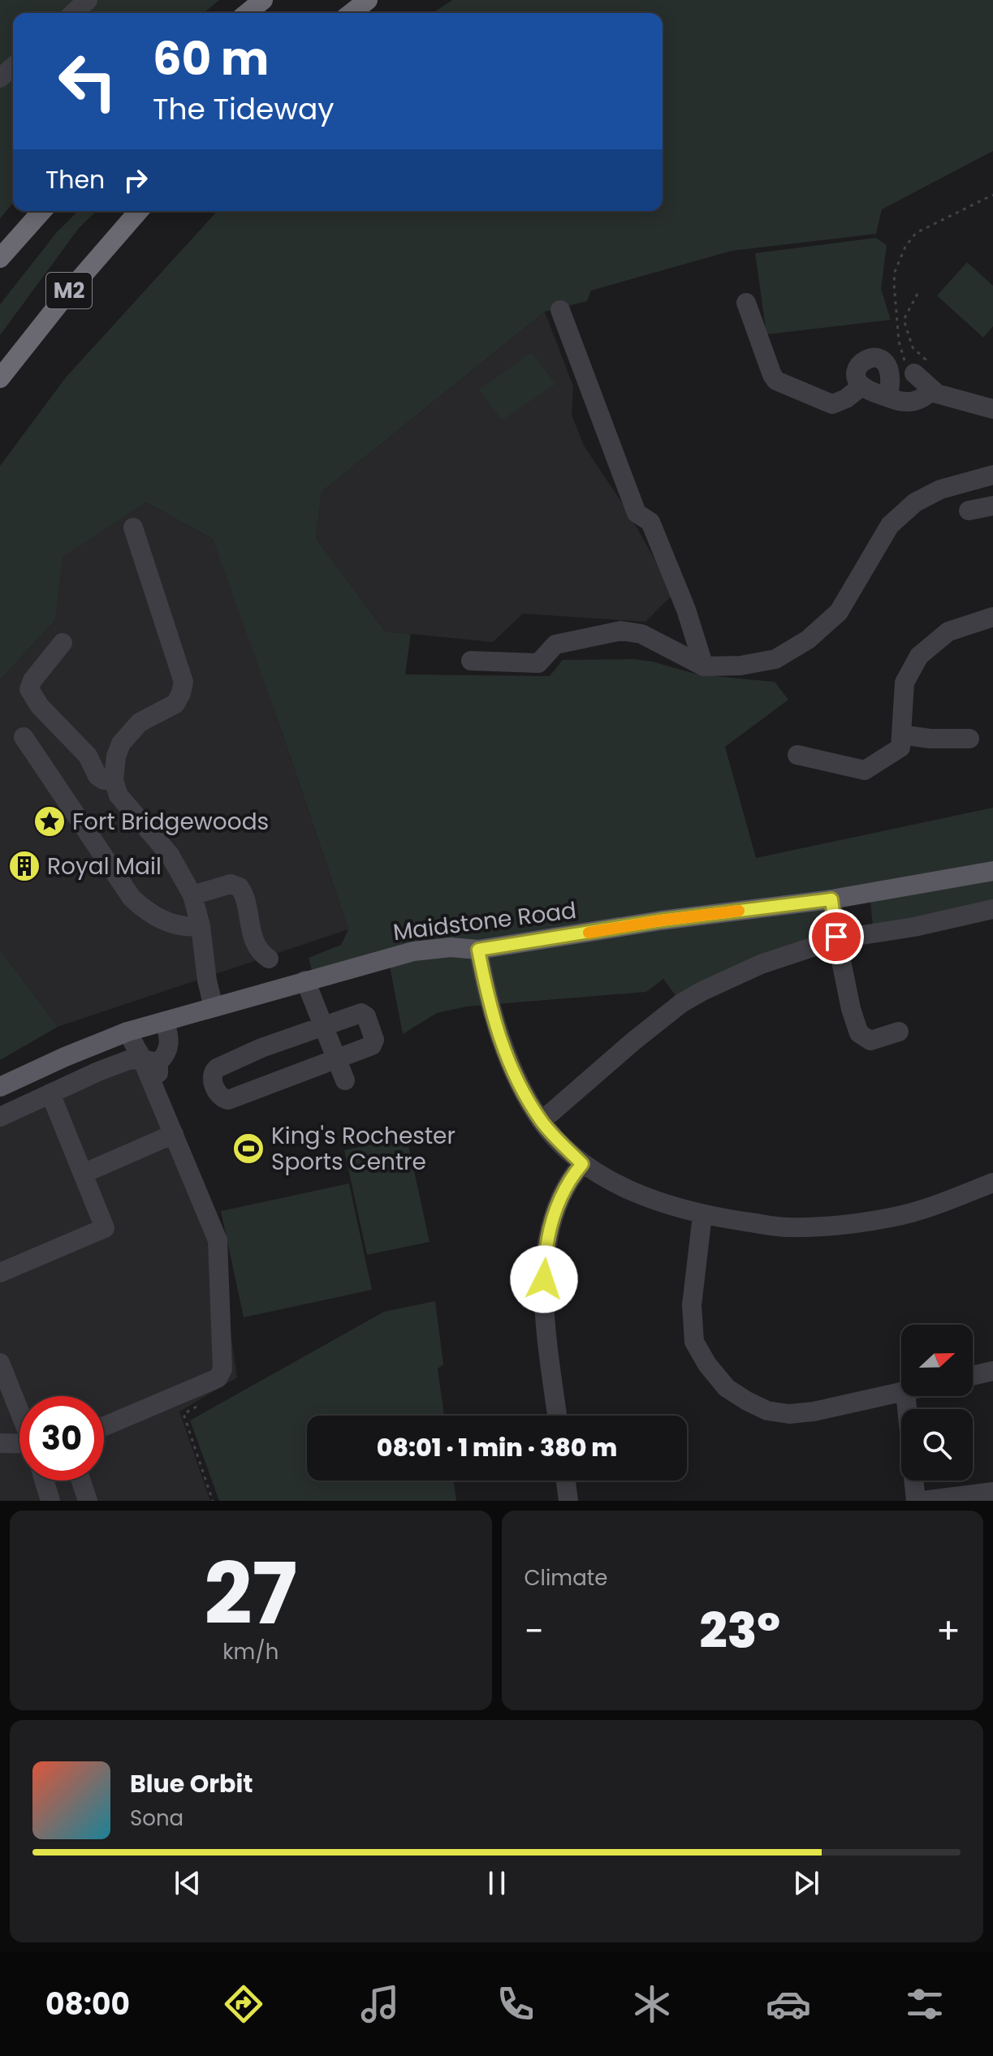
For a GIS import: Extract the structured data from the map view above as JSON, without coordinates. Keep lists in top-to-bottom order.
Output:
{
  "streets": {
    "highway": ["M2"],
    "main road": ["Maidstone Road"]
  },
  "places": {
    "place": ["Fort Bridgewoods"],
    "building": ["Royal Mail"],
    "sports": ["King's Rochester Sports Centre"]
  },
  "north": "right",
  "page": {
    "turn": ["60 m", "The Tideway"],
    "then": "Then",
    "limit": "30",
    "trip": "08:01 · 1 min · 380 m",
    "tile": [
      ["27", "km/h"],
      "Climate"
    ],
    "heat": ["−", "23°", "+"],
    "song": ["Blue Orbit", "Sona"],
    "tabs": "08:00"
  }
}
